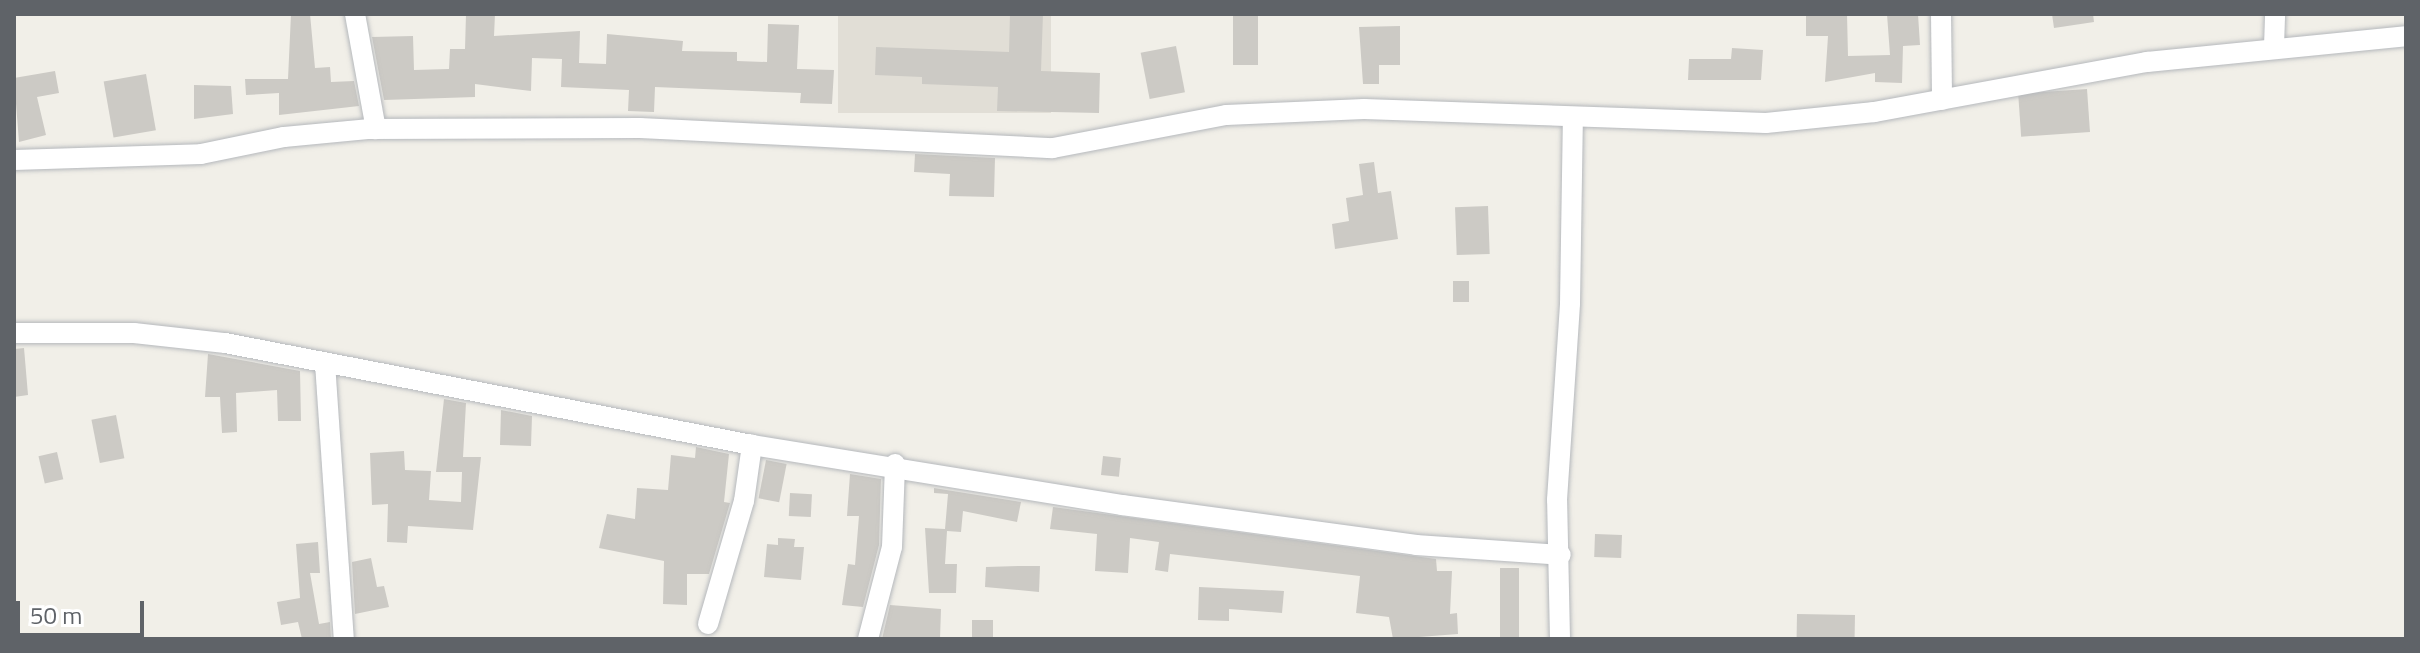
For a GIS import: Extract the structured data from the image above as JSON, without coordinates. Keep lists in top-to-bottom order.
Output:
{
  "scale_bar": "50 m"
}
